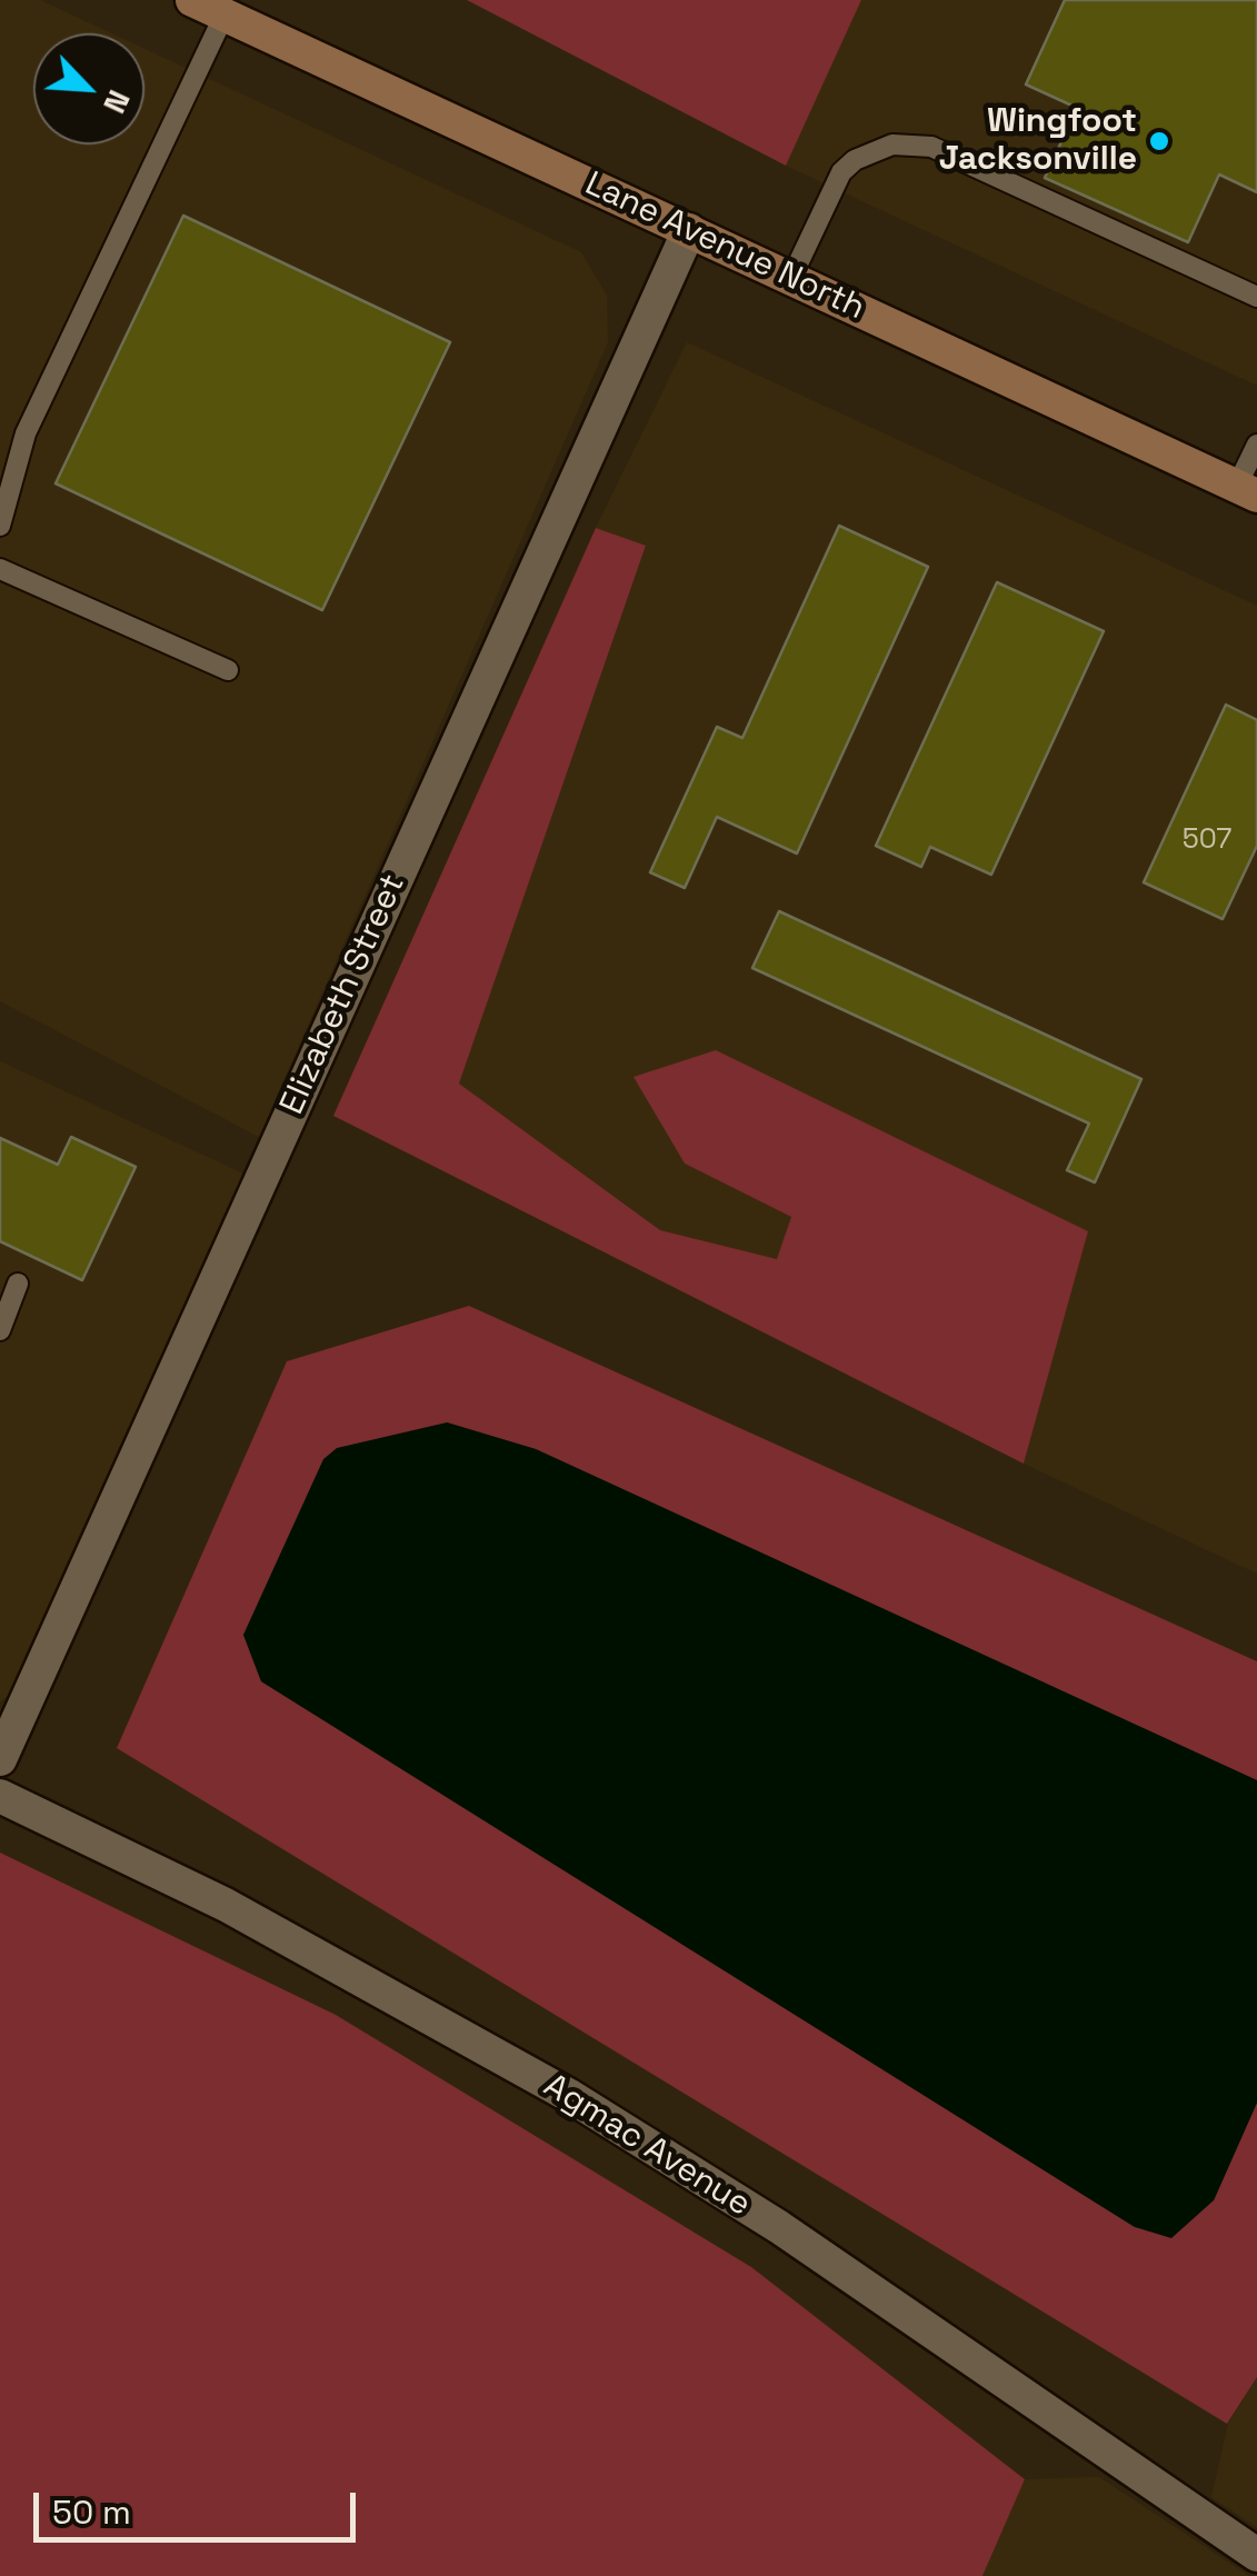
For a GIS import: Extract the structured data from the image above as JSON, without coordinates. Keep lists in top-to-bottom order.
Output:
{
  "streets": {
    "main road": ["Lane Avenue North"],
    "street": ["Elizabeth Street", "Agmac Avenue"]
  },
  "crossings": [
    ["Lane Avenue North", "Elizabeth Street"]
  ],
  "places": ["Wingfoot Jacksonville"],
  "house_numbers": ["507"],
  "scale_bar": "50 m",
  "north": "bottom right"
}
